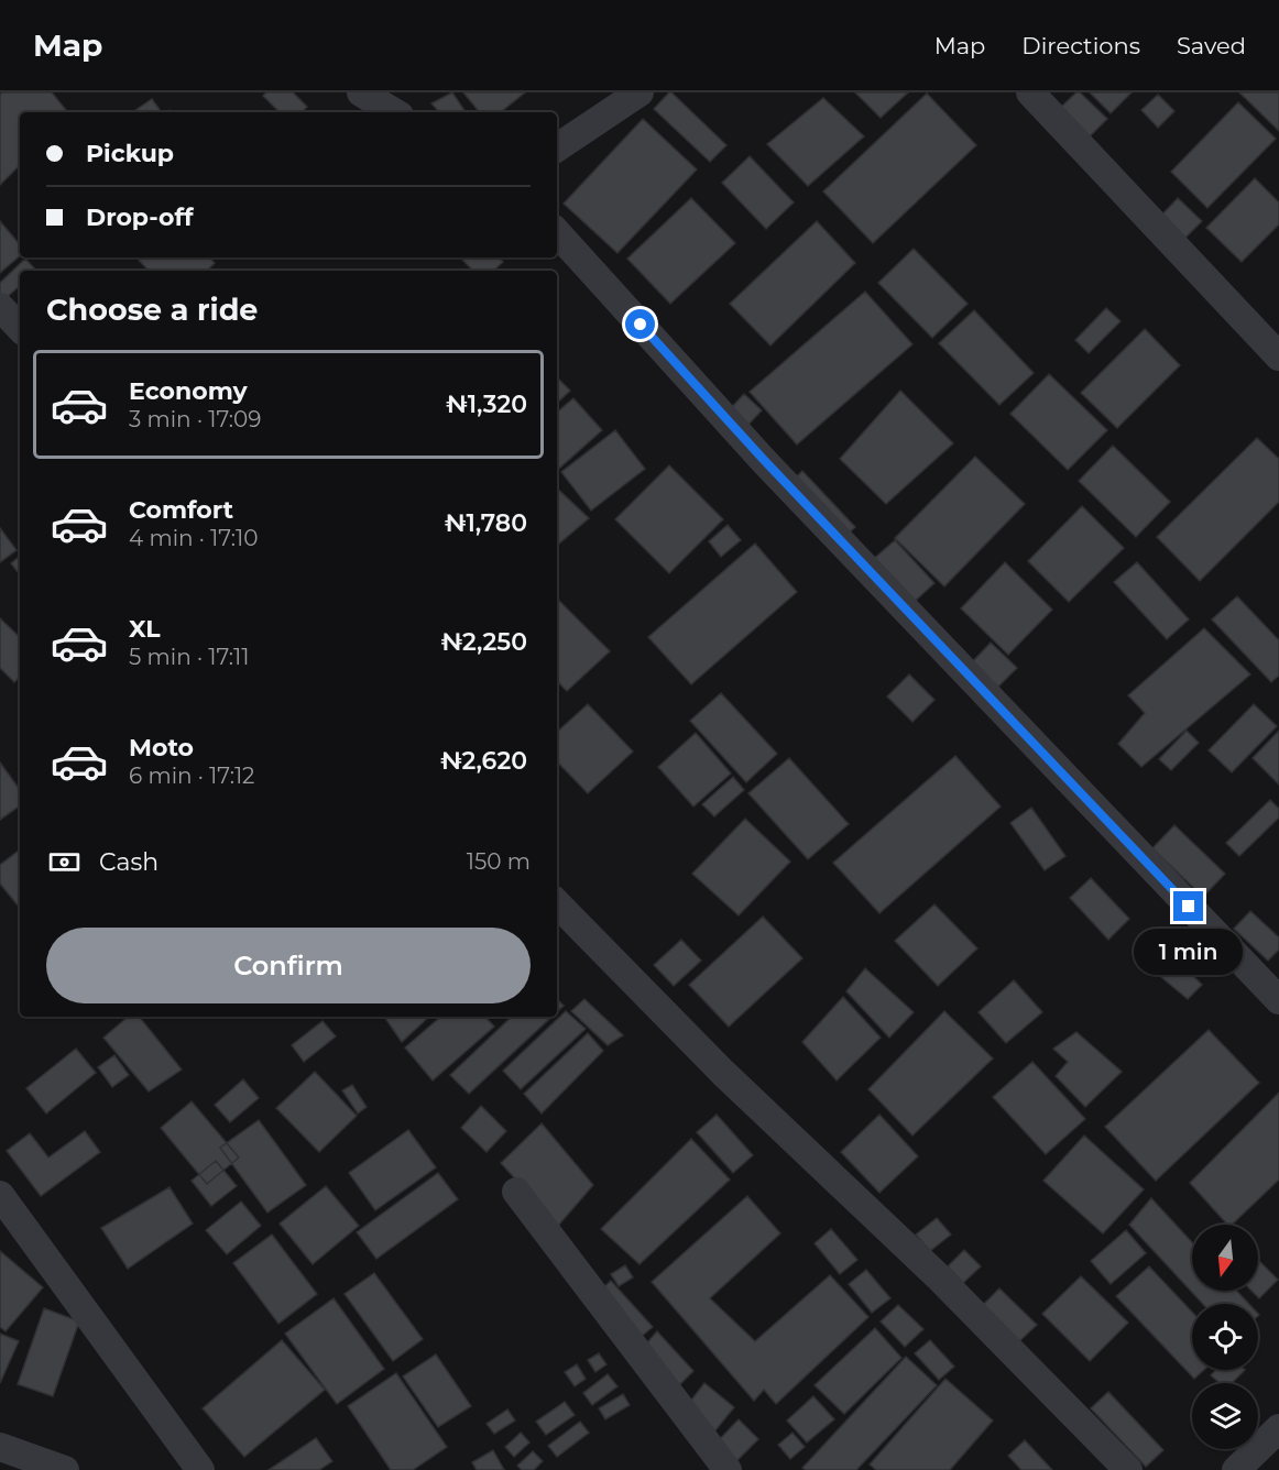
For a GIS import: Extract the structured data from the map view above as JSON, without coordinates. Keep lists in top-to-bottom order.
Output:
{
  "north": "bottom",
  "page": {
    "header": "Map",
    "nav": ["Map", "Directions", "Saved"],
    "banner": ["Pickup", "Drop-off"],
    "heading": "Choose a ride",
    "list": [
      {
        "name": "Economy",
        "note": "3 min · 17:09",
        "value": "₦1,320"
      },
      {
        "name": "Comfort",
        "note": "4 min · 17:10",
        "value": "₦1,780"
      },
      {
        "name": "XL",
        "note": "5 min · 17:11",
        "value": "₦2,250"
      },
      {
        "name": "Moto",
        "note": "6 min · 17:12",
        "value": "₦2,620"
      }
    ],
    "pay": ["Cash", "150 m"],
    "buttons": "Confirm",
    "bubble": "1 min"
  }
}
